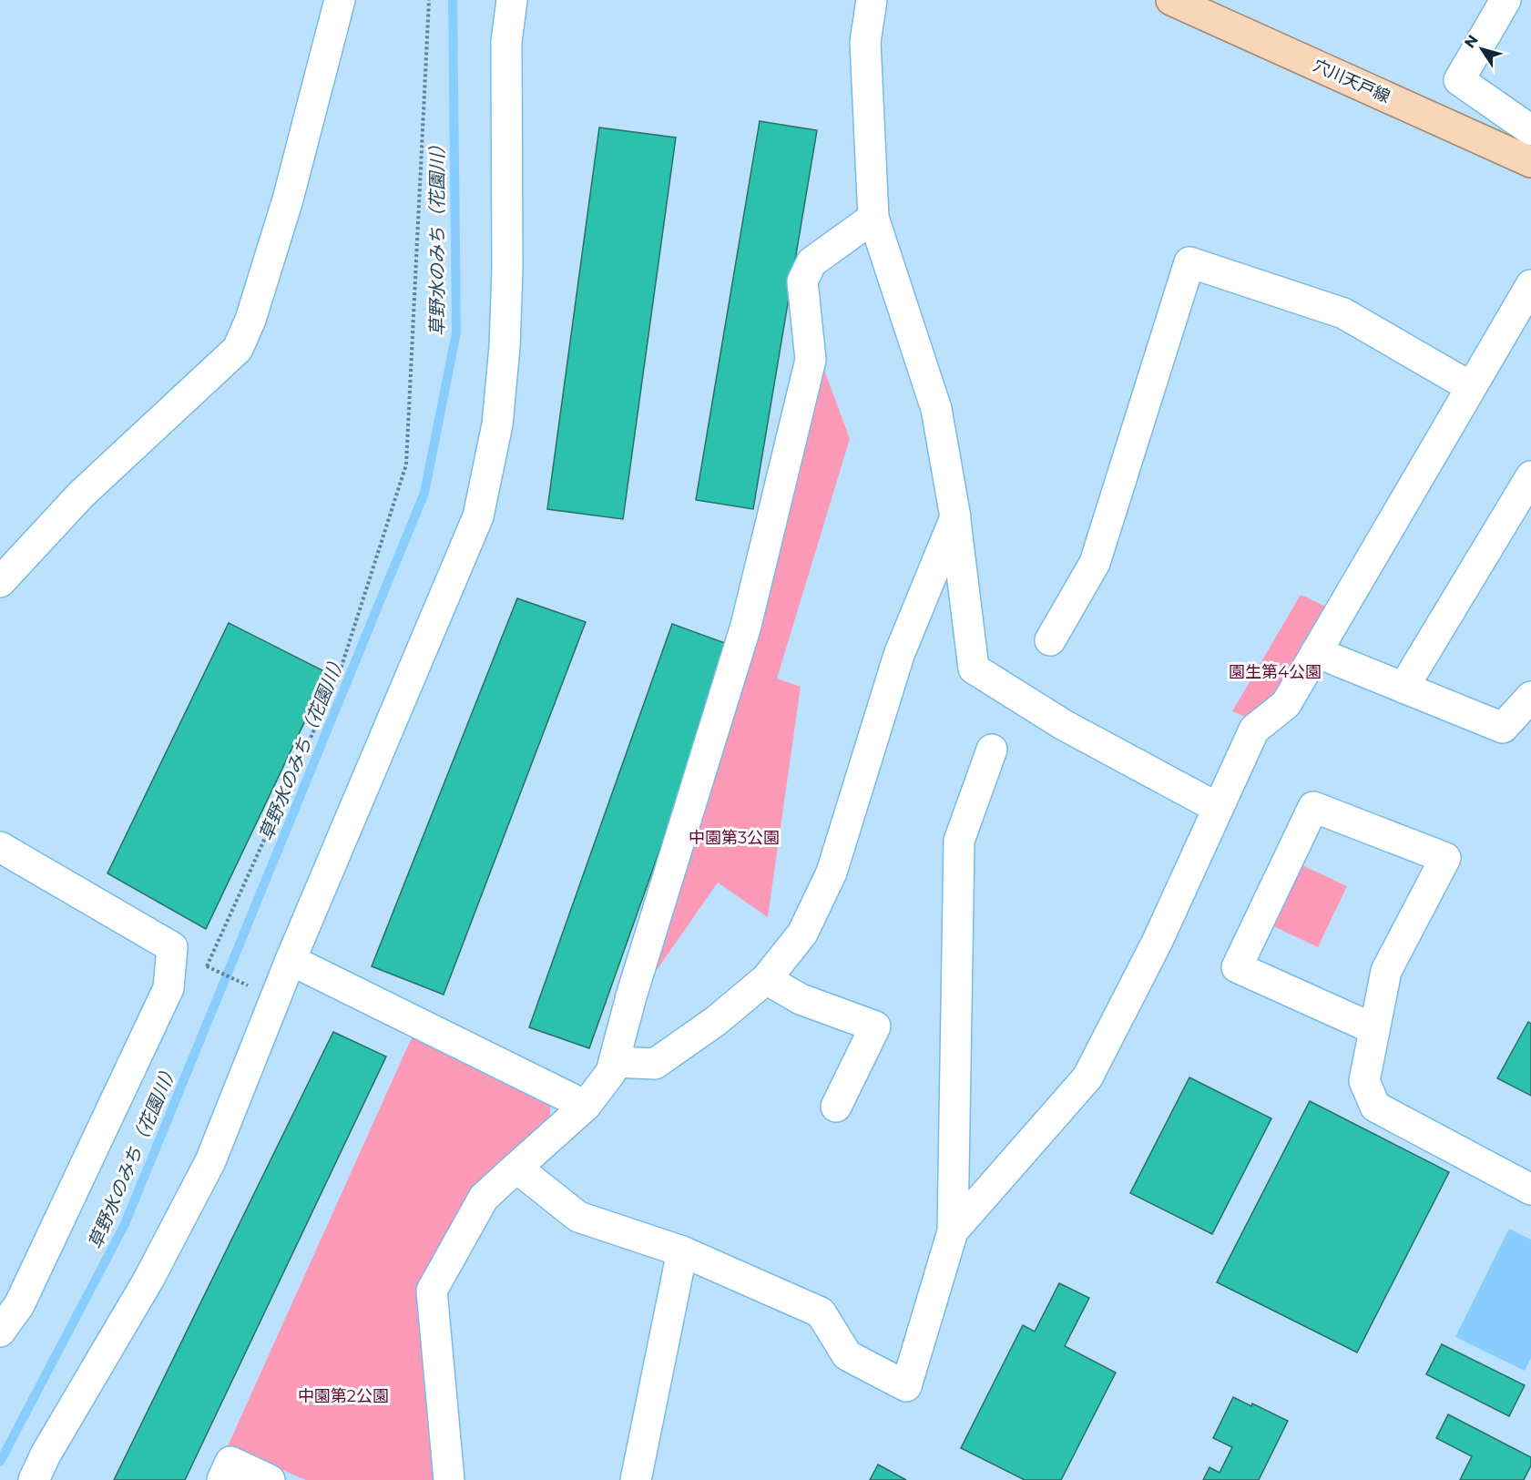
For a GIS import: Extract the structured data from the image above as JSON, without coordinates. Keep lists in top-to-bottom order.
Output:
{
  "streets": {
    "main road": ["穴川天戸線"]
  },
  "water": ["草野水のみち（花園川）"],
  "parks": ["園生第4公園", "中園第3公園", "中園第2公園"],
  "north": "top left"
}
